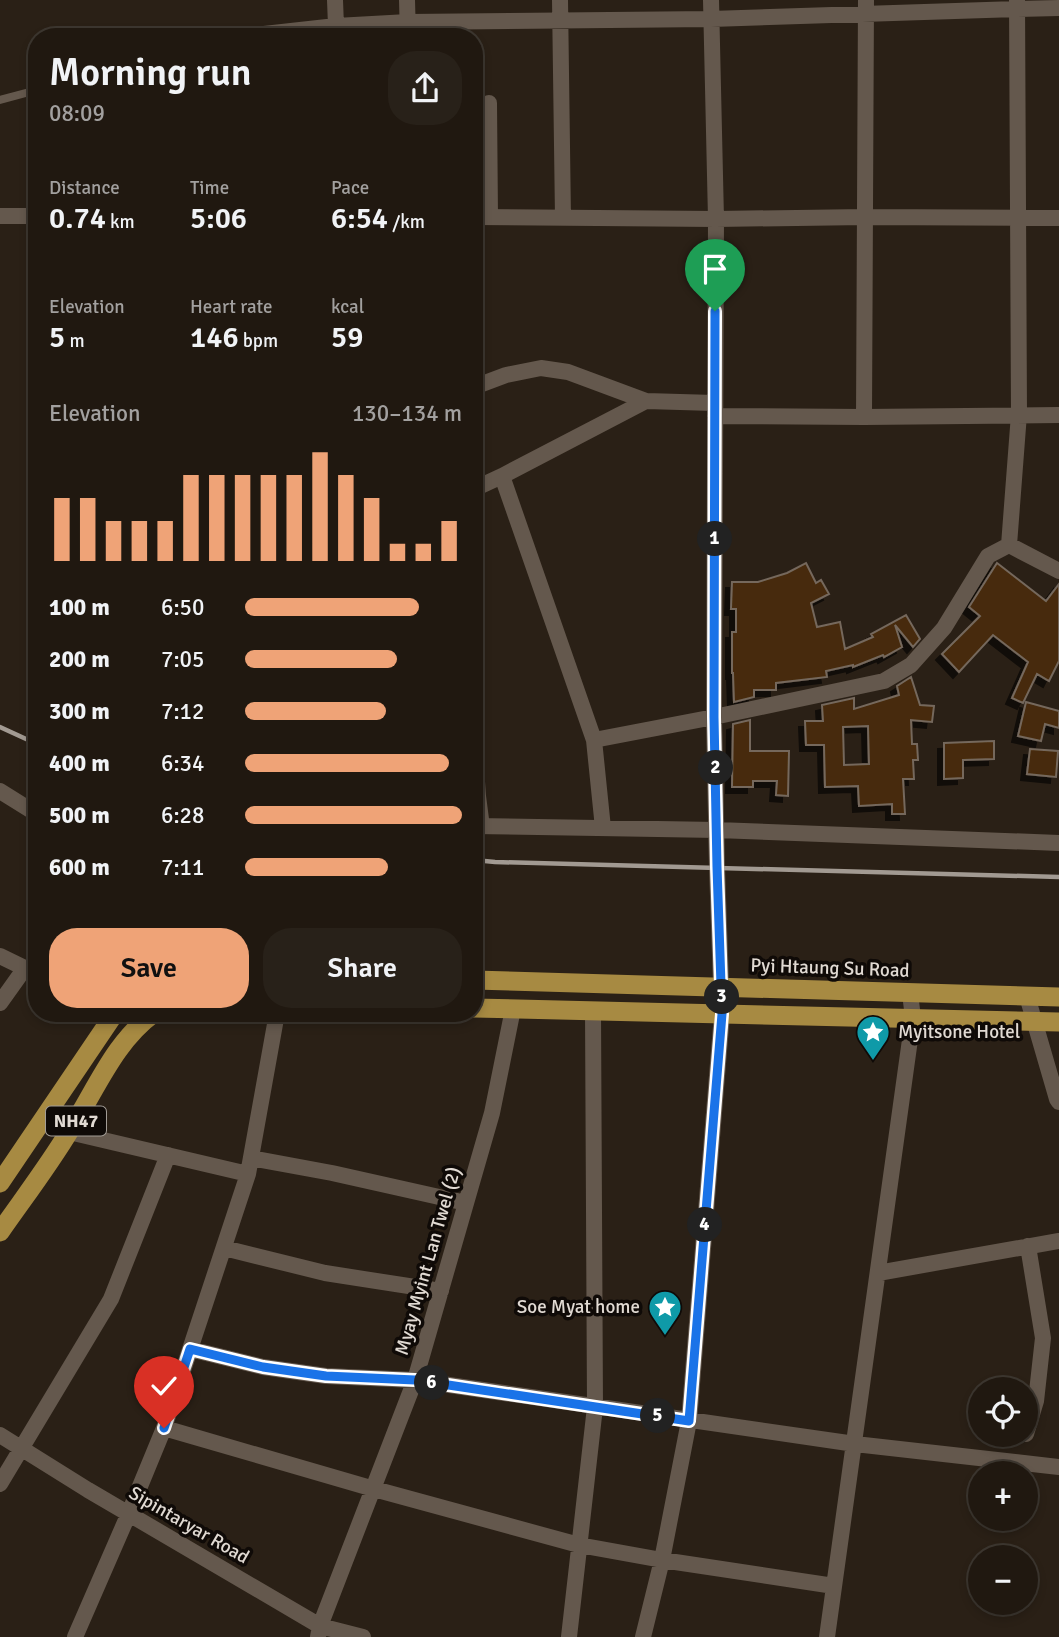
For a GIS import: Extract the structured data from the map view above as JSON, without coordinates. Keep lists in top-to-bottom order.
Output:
{
  "streets": {
    "highway": ["Pyi Htaung Su Road", "NH47"],
    "street": ["Myay Myint Lan Twel (2)", "Sipintaryar Road"]
  },
  "crossings": [
    ["Myay Myint Lan Twel (2)", "Sipintaryar Road"]
  ],
  "places": {
    "place": ["Myitsone Hotel", "Soe Myat home"]
  },
  "page": {
    "heading": ["Morning run", "08:09"],
    "stats": [
      ["Distance", "0.74 km"],
      ["Time", "5:06"],
      ["Pace", "6:54 /km"],
      ["Elevation", "5 m"],
      ["Heart rate", "146 bpm"],
      ["kcal", "59"]
    ],
    "chart": ["Elevation", "130–134 m"],
    "pins": [
      "1",
      "2",
      "3",
      "4",
      "6",
      "5"
    ],
    "list": [
      {
        "name": "100 m",
        "note": "6:50"
      },
      {
        "name": "200 m",
        "note": "7:05"
      },
      {
        "name": "300 m",
        "note": "7:12"
      },
      {
        "name": "400 m",
        "note": "6:34"
      },
      {
        "name": "500 m",
        "note": "6:28"
      },
      {
        "name": "600 m",
        "note": "7:11"
      }
    ],
    "buttons": ["Save", "Share"],
    "map_buttons": ["+", "−"]
  }
}
